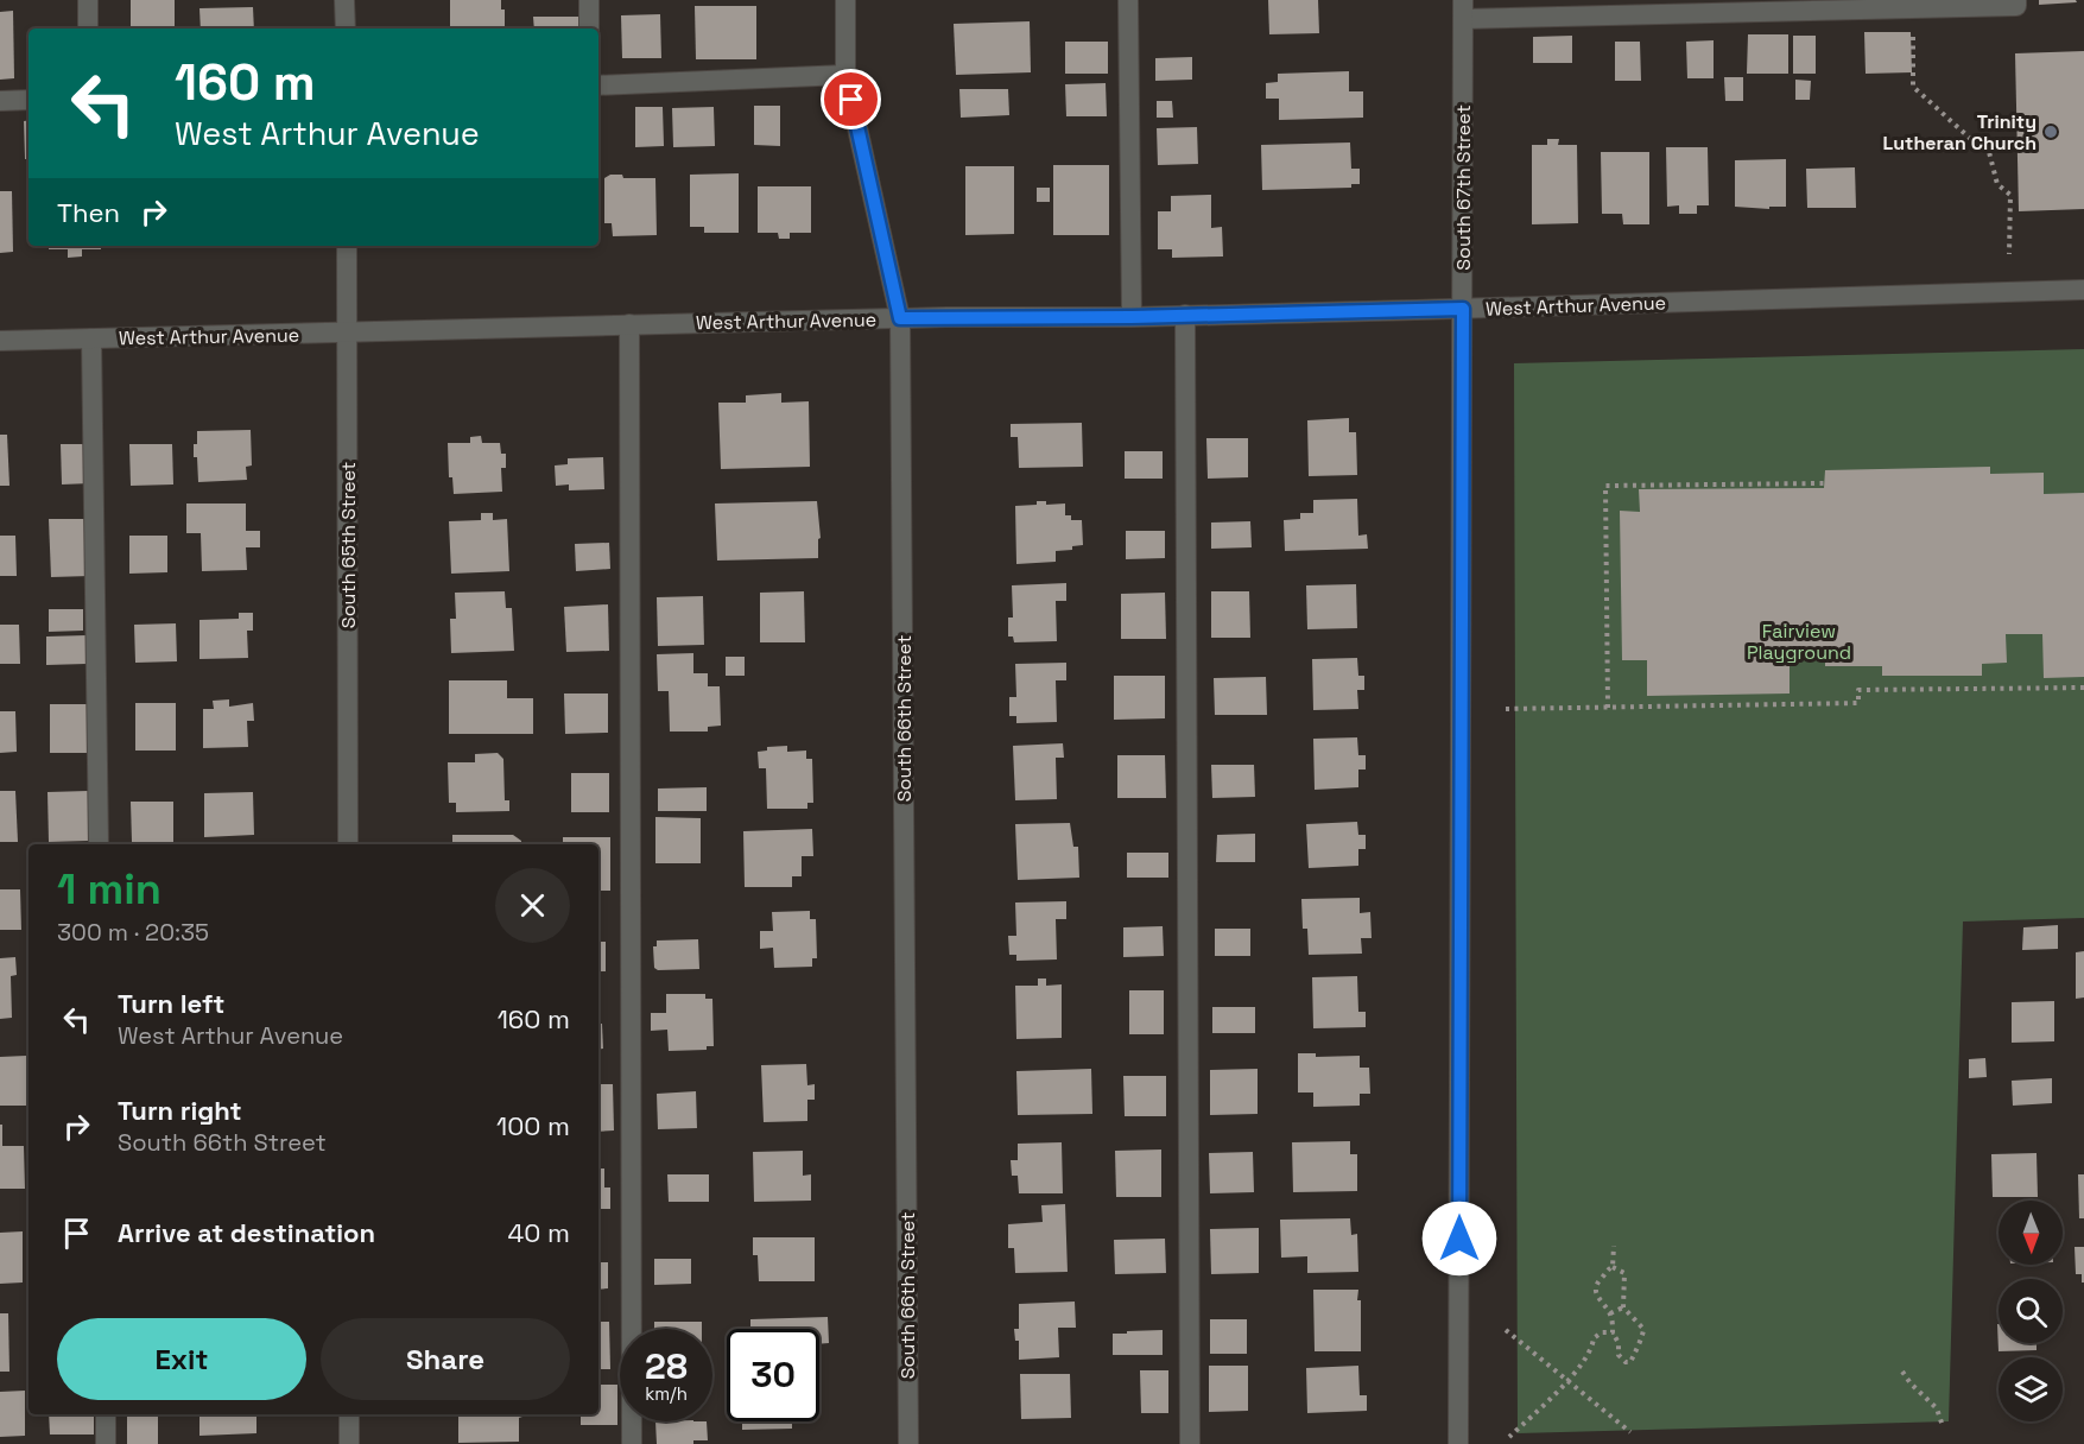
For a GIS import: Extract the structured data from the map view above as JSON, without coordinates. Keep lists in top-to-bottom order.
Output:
{
  "streets": {
    "street": [
      "South 67th Street",
      "West Arthur Avenue",
      "South 65th Street",
      "South 66th Street"
    ]
  },
  "crossings": [
    ["South 67th Street", "West Arthur Avenue"],
    ["West Arthur Avenue", "South 65th Street"],
    ["West Arthur Avenue", "South 66th Street"]
  ],
  "parks": ["Fairview Playground"],
  "places": ["Trinity Lutheran Church"],
  "north": "bottom",
  "page": {
    "turn": ["160 m", "West Arthur Avenue"],
    "then": "Then",
    "heading": ["1 min", "300 m · 20:35"],
    "list": [
      {
        "name": "Turn left",
        "note": "West Arthur Avenue",
        "value": "160 m"
      },
      {
        "name": "Turn right",
        "note": "South 66th Street",
        "value": "100 m"
      },
      {
        "name": "Arrive at destination",
        "value": "40 m"
      }
    ],
    "buttons": ["Exit", "Share"],
    "speed": "28 km/h",
    "limit": "30"
  }
}
